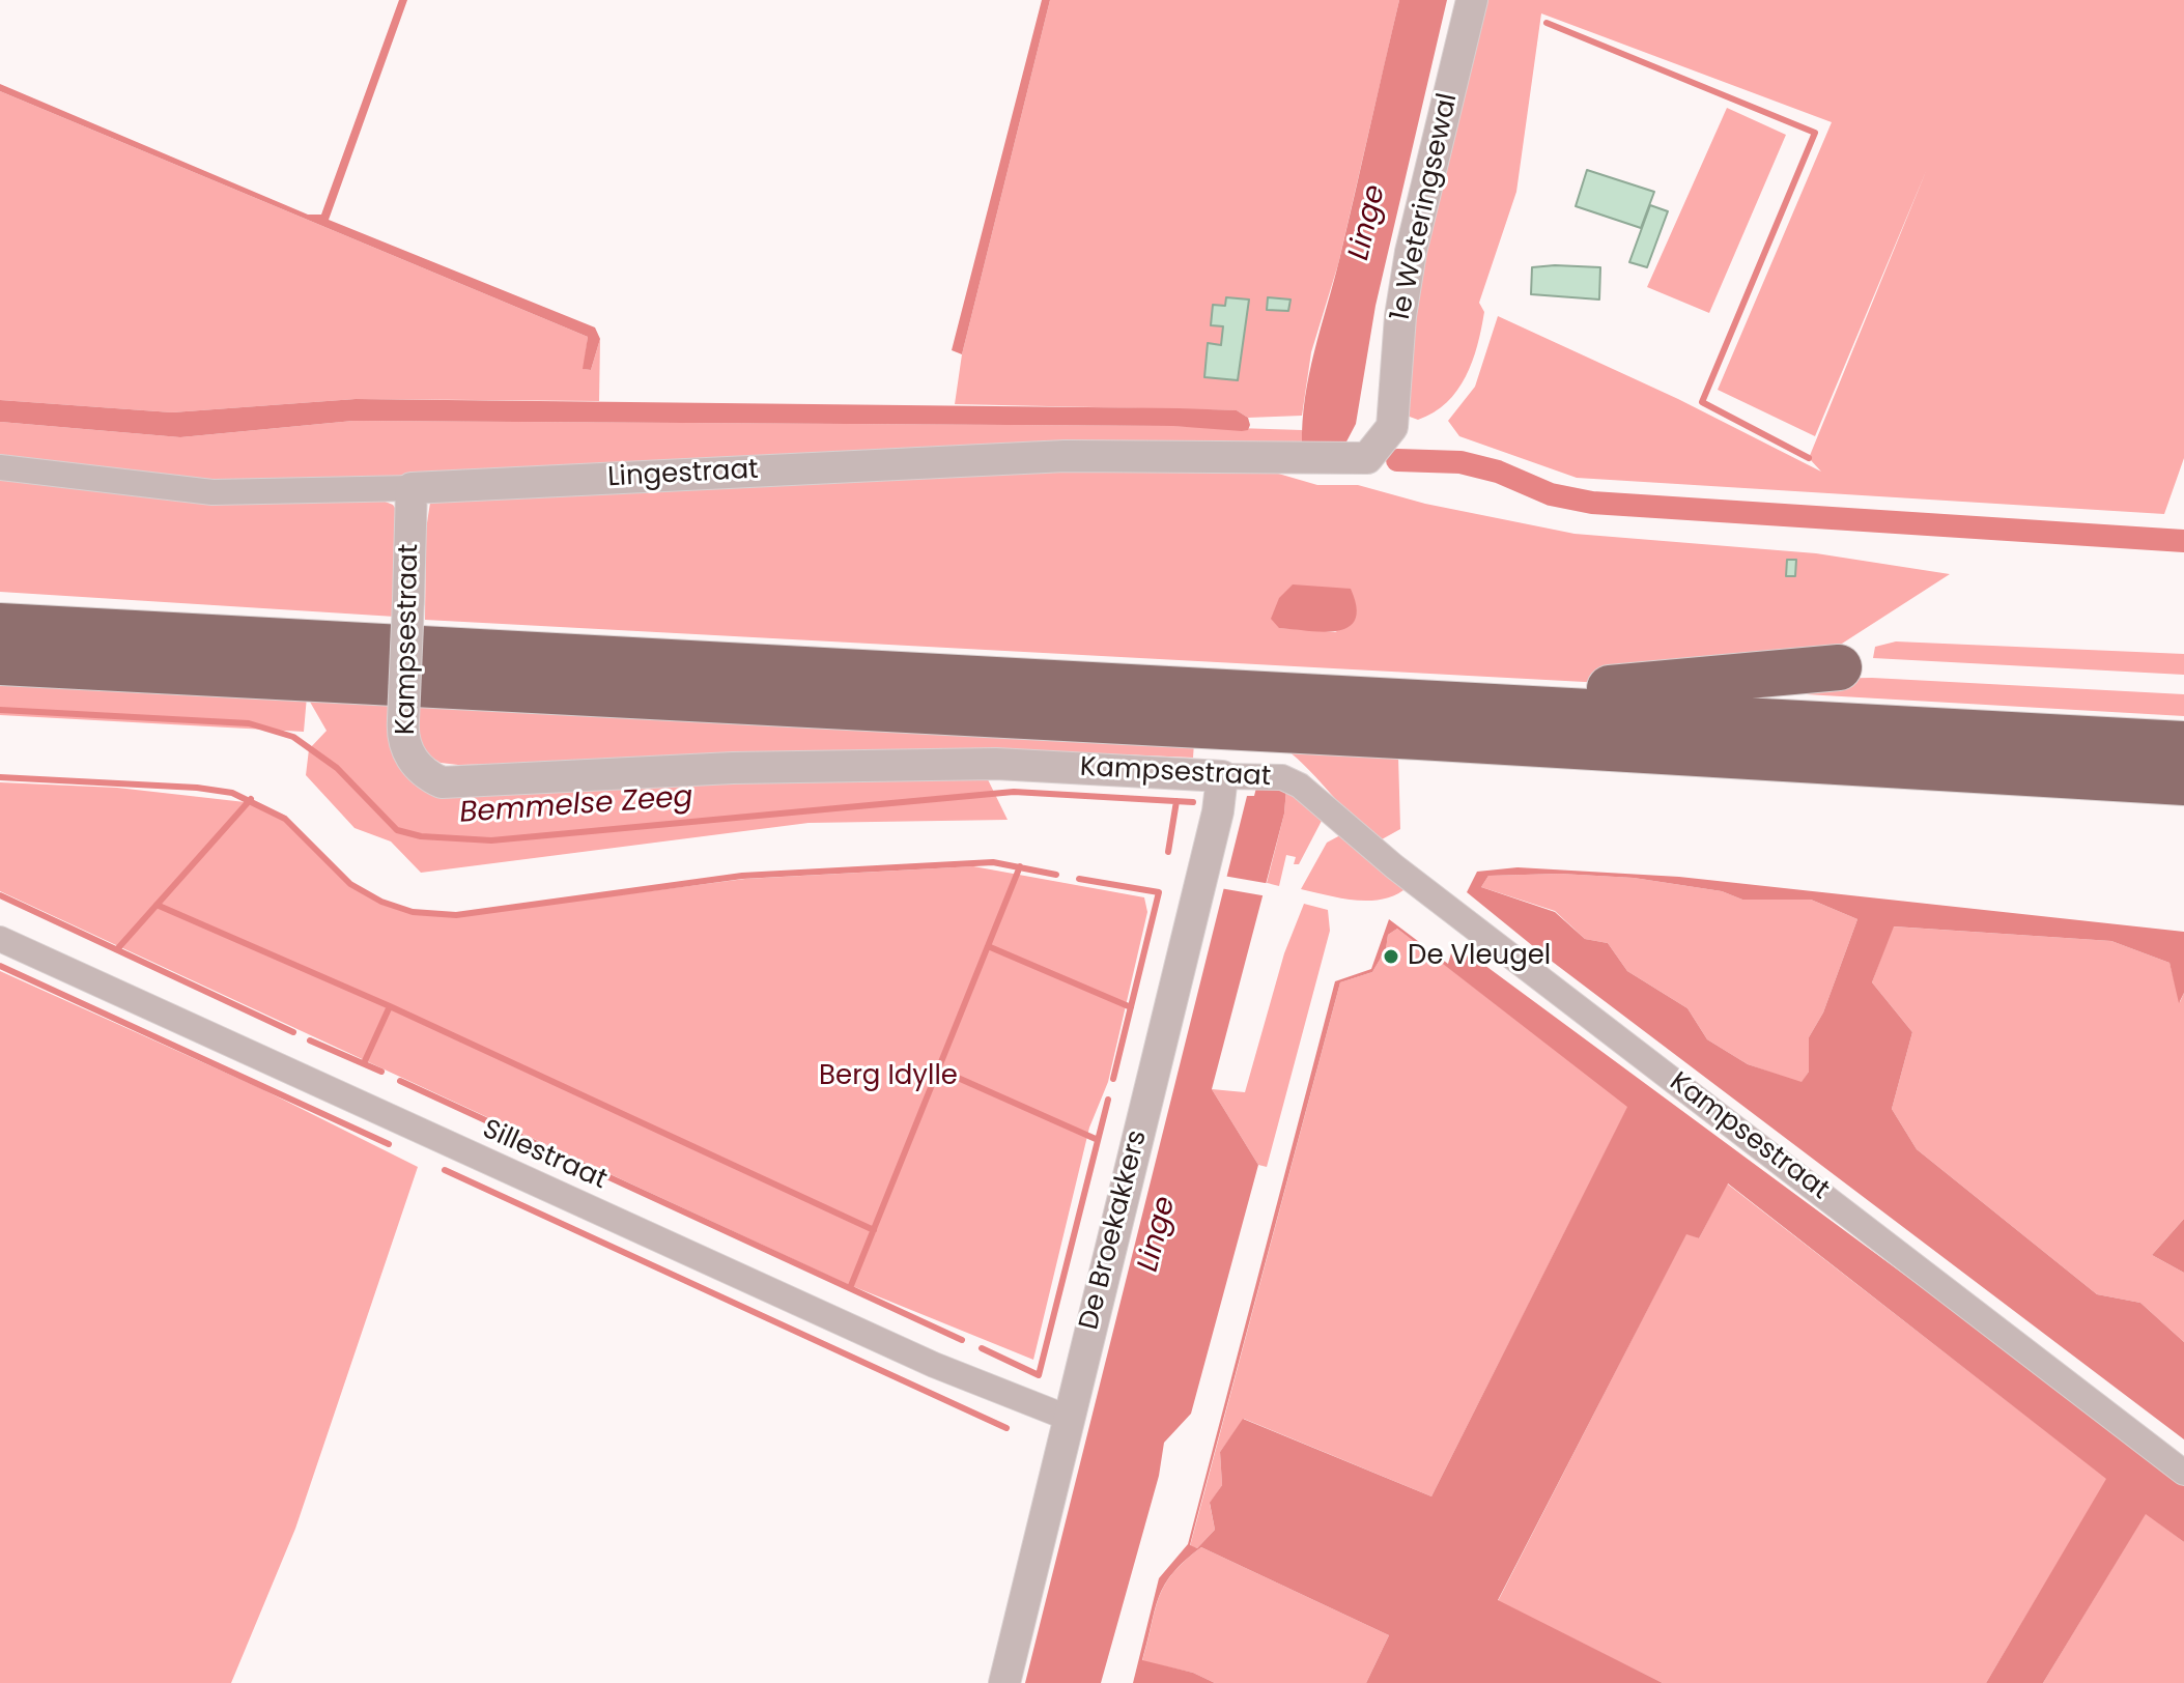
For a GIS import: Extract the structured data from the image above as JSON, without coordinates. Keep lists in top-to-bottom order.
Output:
{
  "streets": {
    "street": [
      "1e Weteringsewal",
      "Lingestraat",
      "Kampsestraat",
      "Sillestraat",
      "De Broekakkers"
    ]
  },
  "crossings": [
    ["1e Weteringsewal", "Lingestraat"],
    ["Lingestraat", "Kampsestraat"],
    ["Kampsestraat", "De Broekakkers"],
    ["Sillestraat", "De Broekakkers"]
  ],
  "water": ["Linge", "Bemmelse Zeeg"],
  "parks": ["Berg Idylle"],
  "places": ["De Vleugel"]
}
